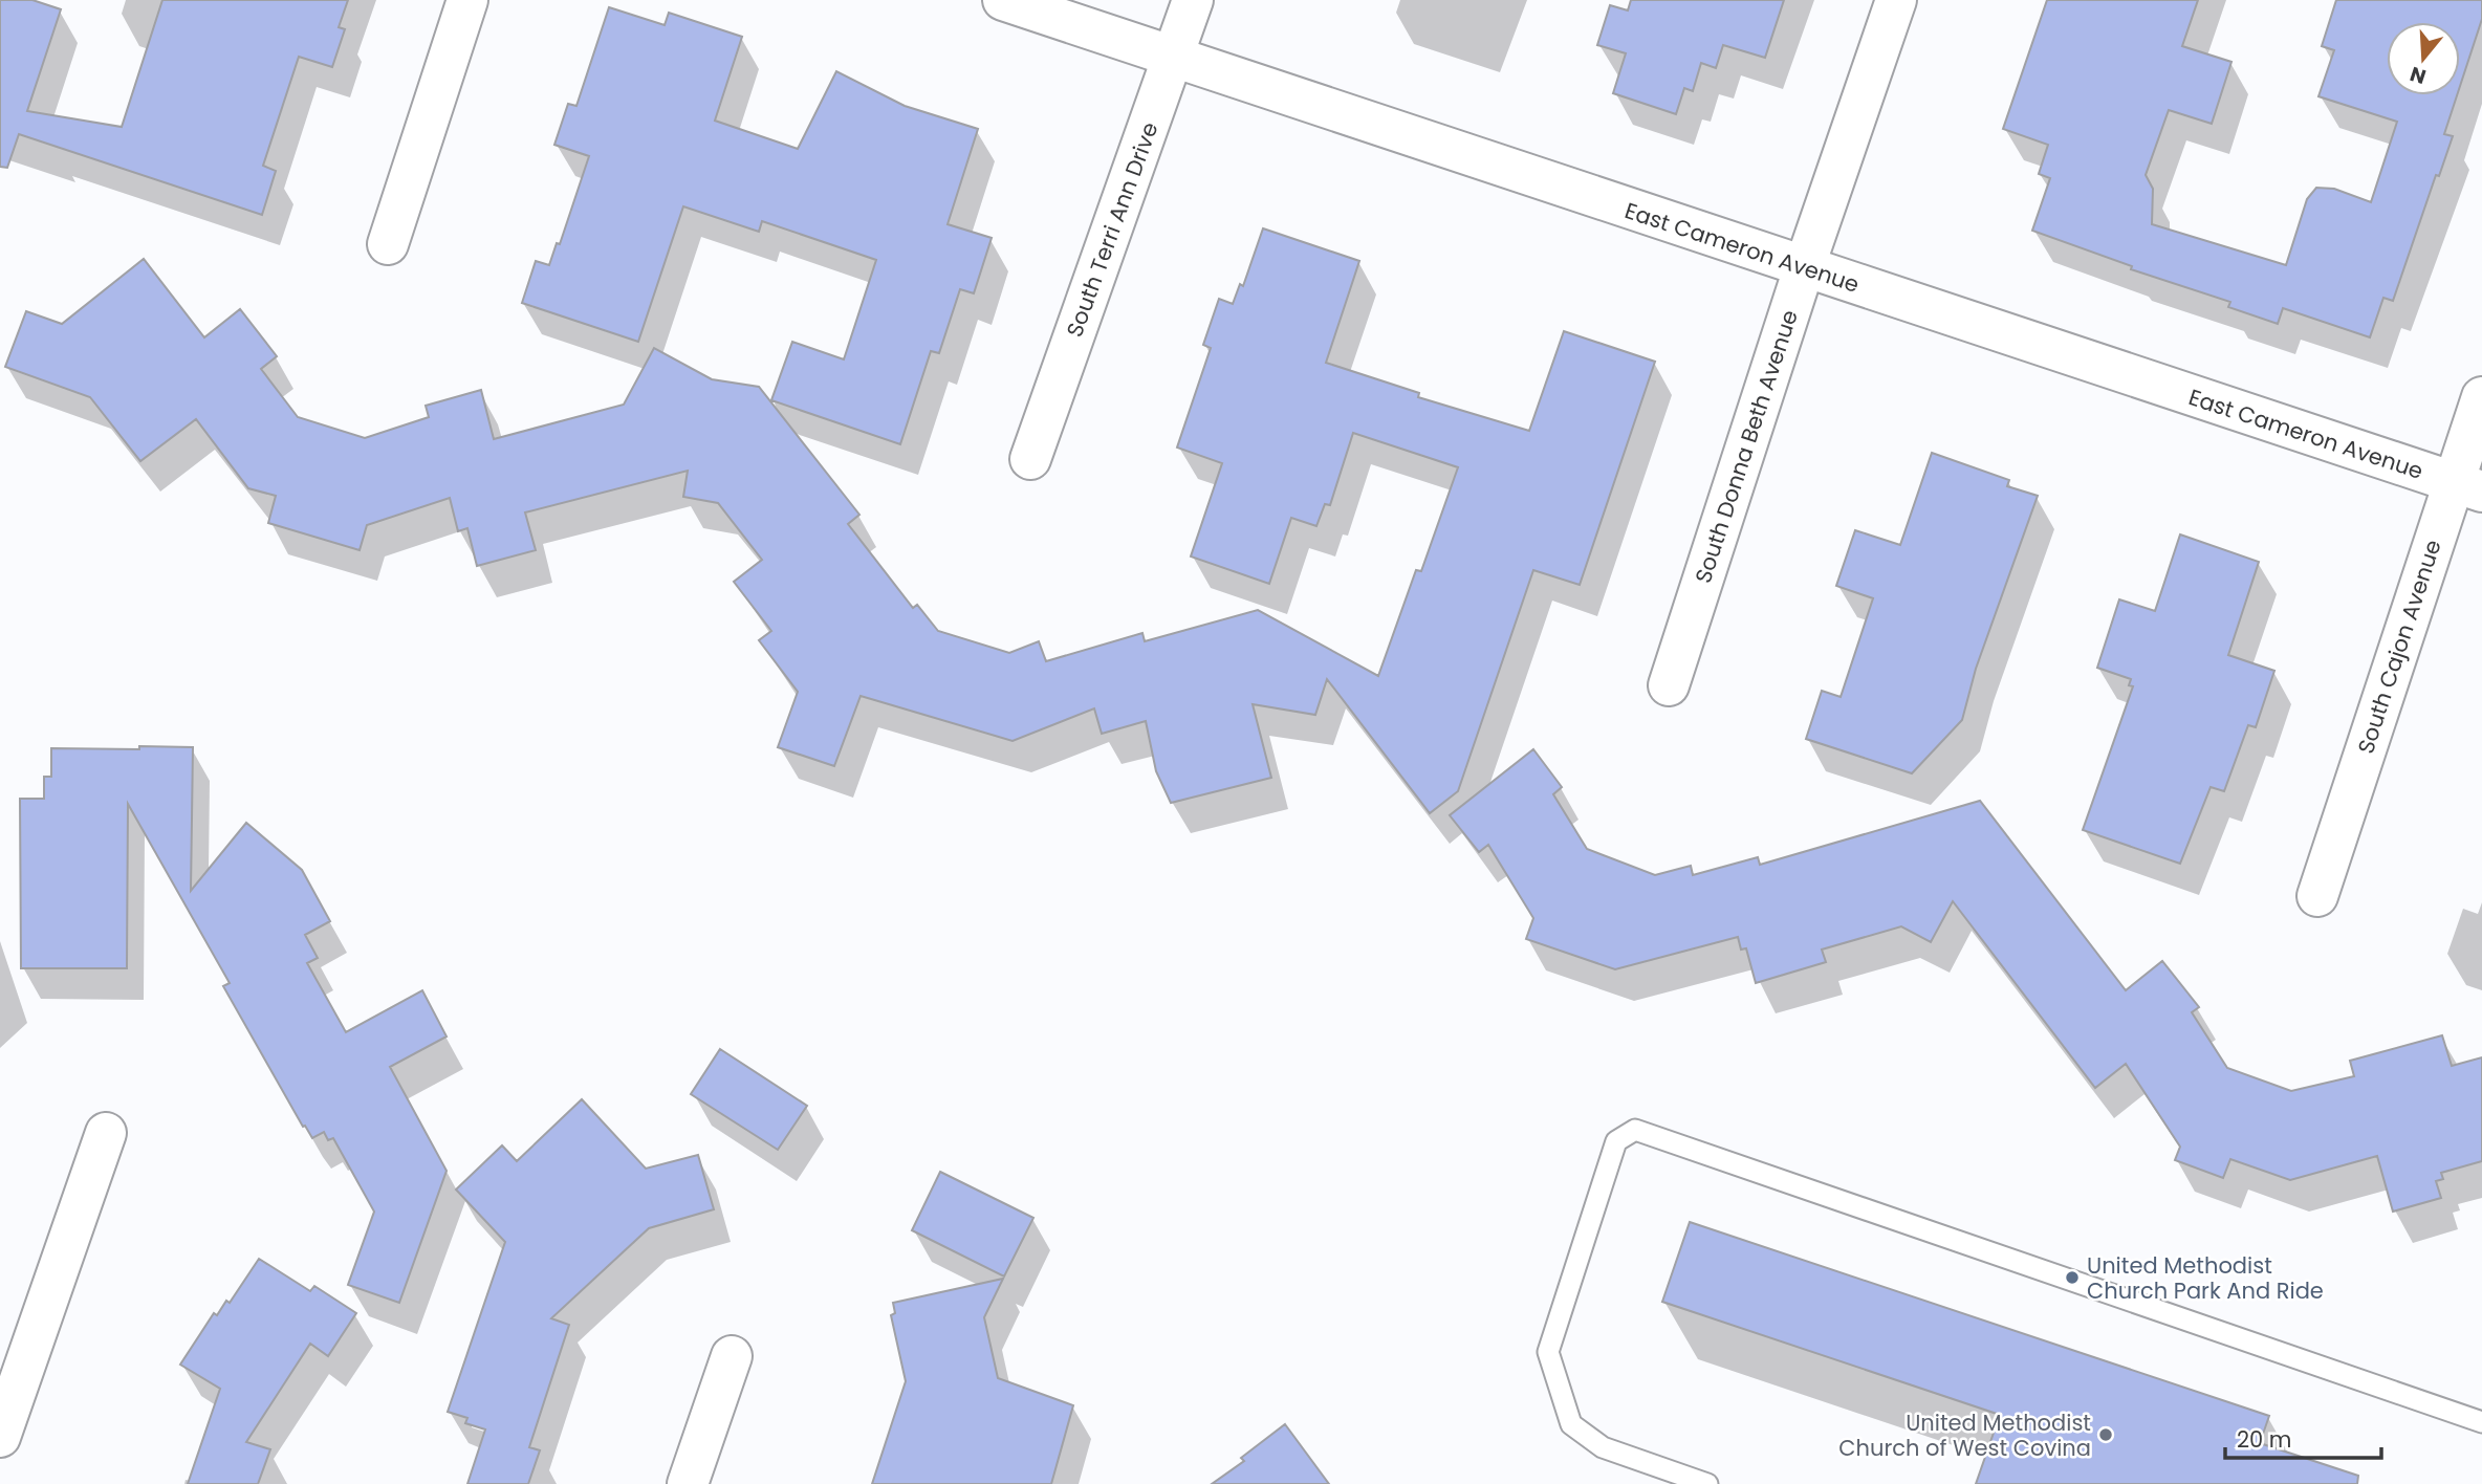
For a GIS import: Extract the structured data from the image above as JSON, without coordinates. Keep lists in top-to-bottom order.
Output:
{
  "streets": {
    "street": [
      "South Terri Ann Drive",
      "East Cameron Avenue",
      "South Donna Beth Avenue",
      "South Cajon Avenue"
    ]
  },
  "crossings": [
    ["South Terri Ann Drive", "East Cameron Avenue"],
    ["East Cameron Avenue", "South Donna Beth Avenue"],
    ["East Cameron Avenue", "South Cajon Avenue"]
  ],
  "places": ["United Methodist Church Park And Ride", "United Methodist Church of West Covina"],
  "scale_bar": "20 m",
  "north": "bottom"
}
